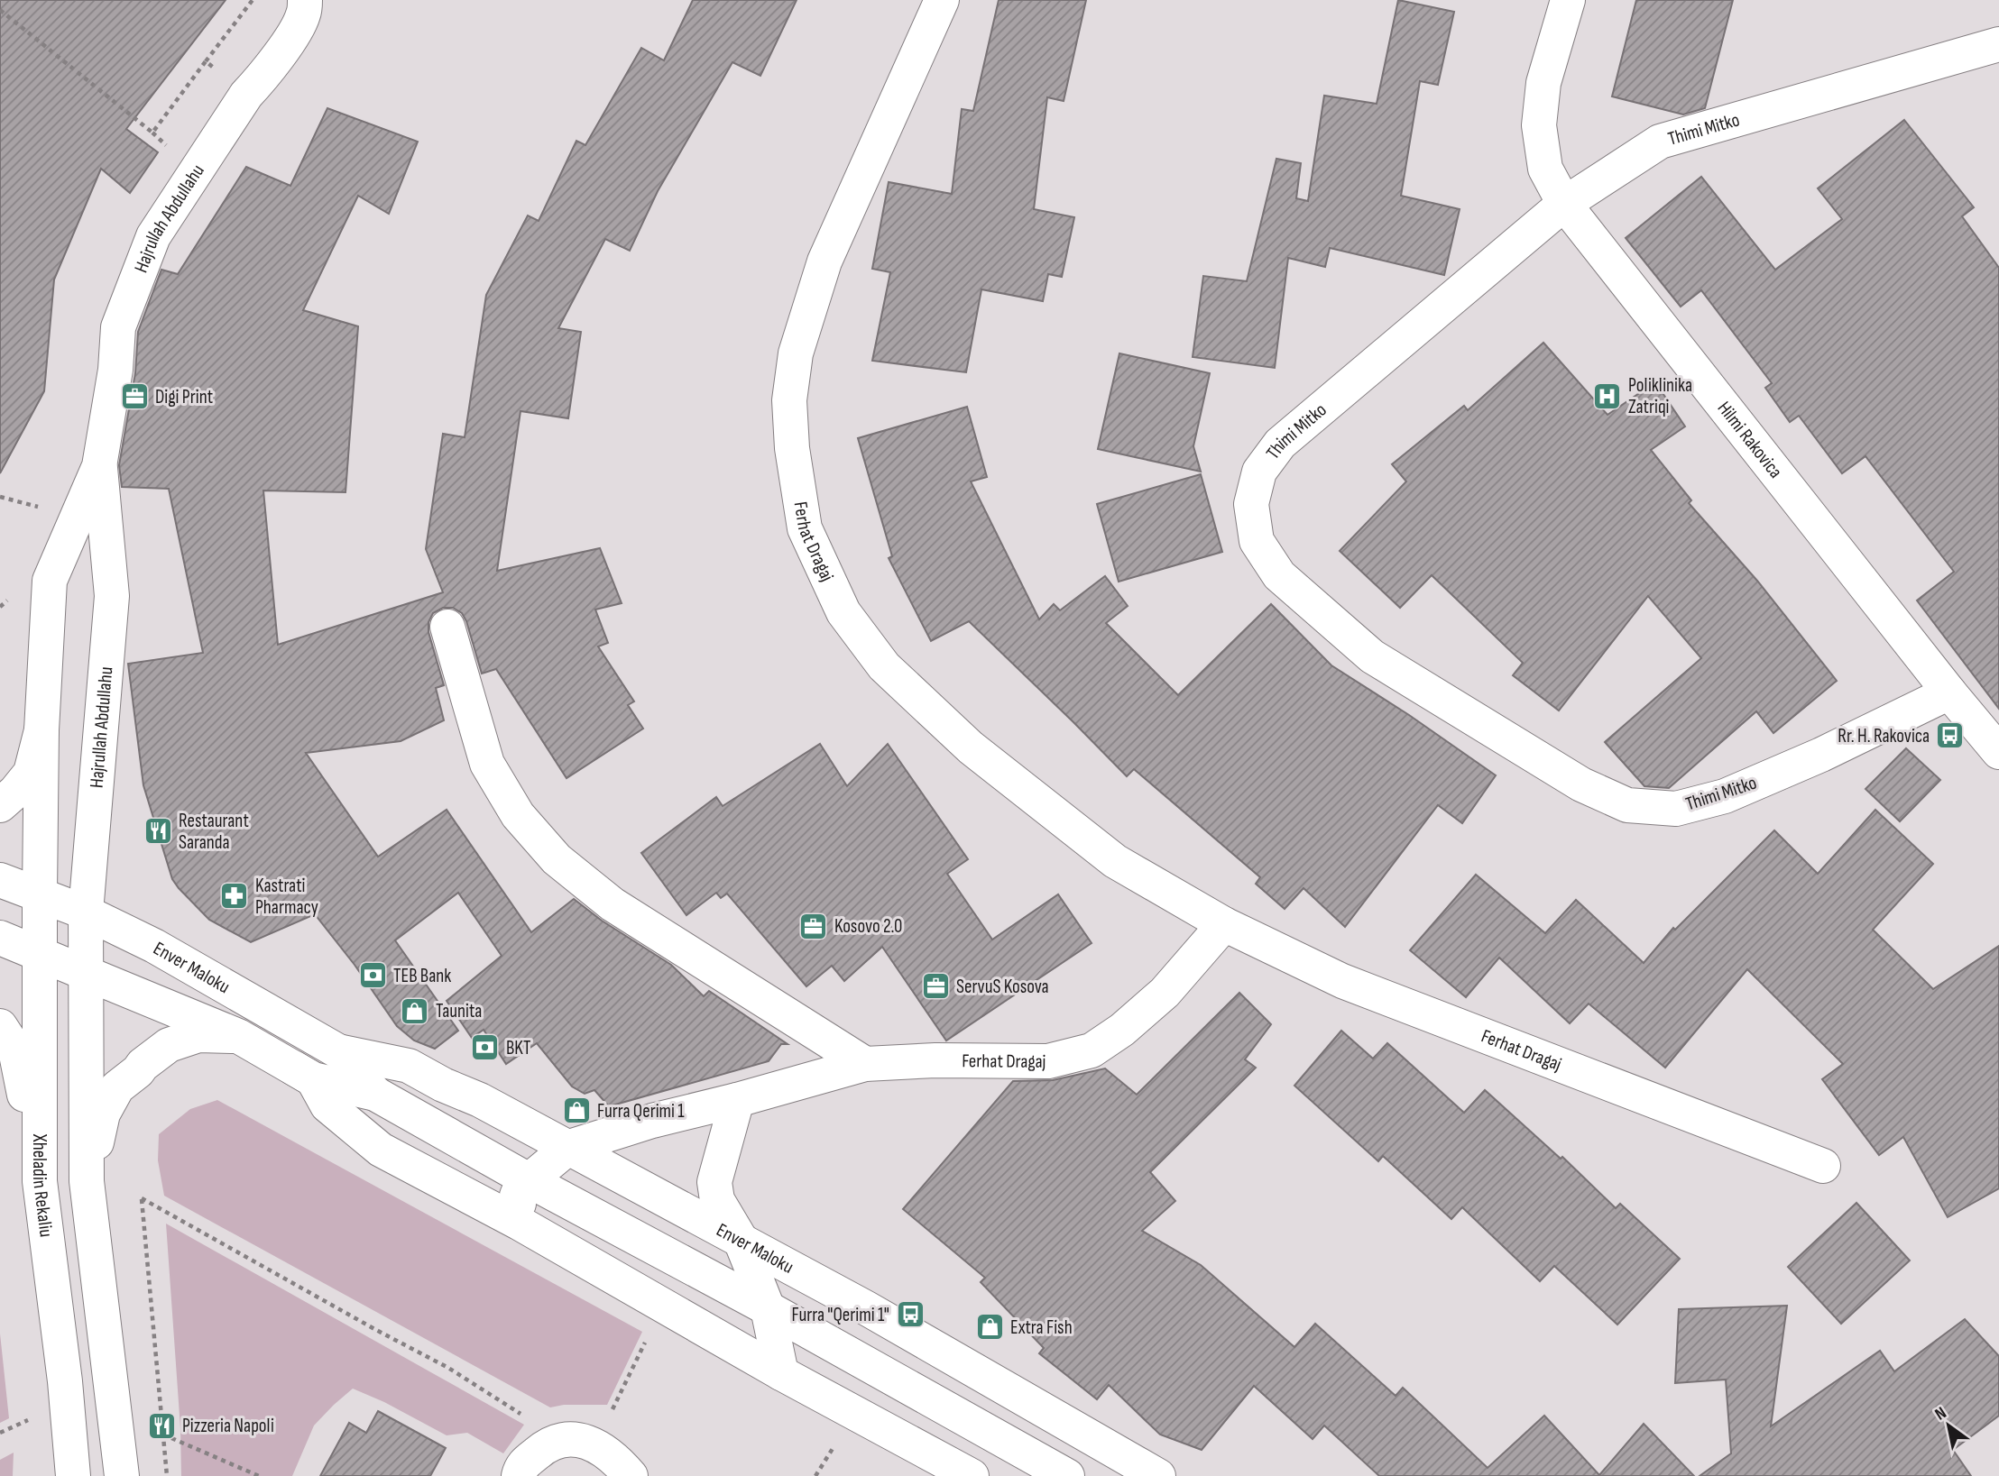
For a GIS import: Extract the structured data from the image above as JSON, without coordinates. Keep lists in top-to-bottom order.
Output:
{
  "streets": {
    "street": [
      "Thimi Mitko",
      "Hajrullah Abdullahu",
      "Hilmi Rakovica",
      "Ferhat Dragaj",
      "Enver Maloku",
      "Xheladin Rekaliu"
    ]
  },
  "crossings": [
    ["Thimi Mitko", "Hilmi Rakovica"],
    ["Hajrullah Abdullahu", "Enver Maloku"],
    ["Hajrullah Abdullahu", "Xheladin Rekaliu"],
    ["Ferhat Dragaj", "Enver Maloku"],
    ["Enver Maloku", "Xheladin Rekaliu"]
  ],
  "places": {
    "hospital": ["Poliklinika Zatriqi"],
    "office": ["Digi Print", "Kosovo 2.0", "ServuS Kosova"],
    "bus stop": ["Rr. H. Rakovica", "Furra \"Qerimi 1\""],
    "restaurant": ["Restaurant Saranda", "Pizzeria Napoli"],
    "pharmacy": ["Kastrati Pharmacy"],
    "bank": ["TEB Bank", "BKT"],
    "shop": ["Taunita", "Furra Qerimi 1", "Extra Fish"]
  },
  "north": "top left"
}
